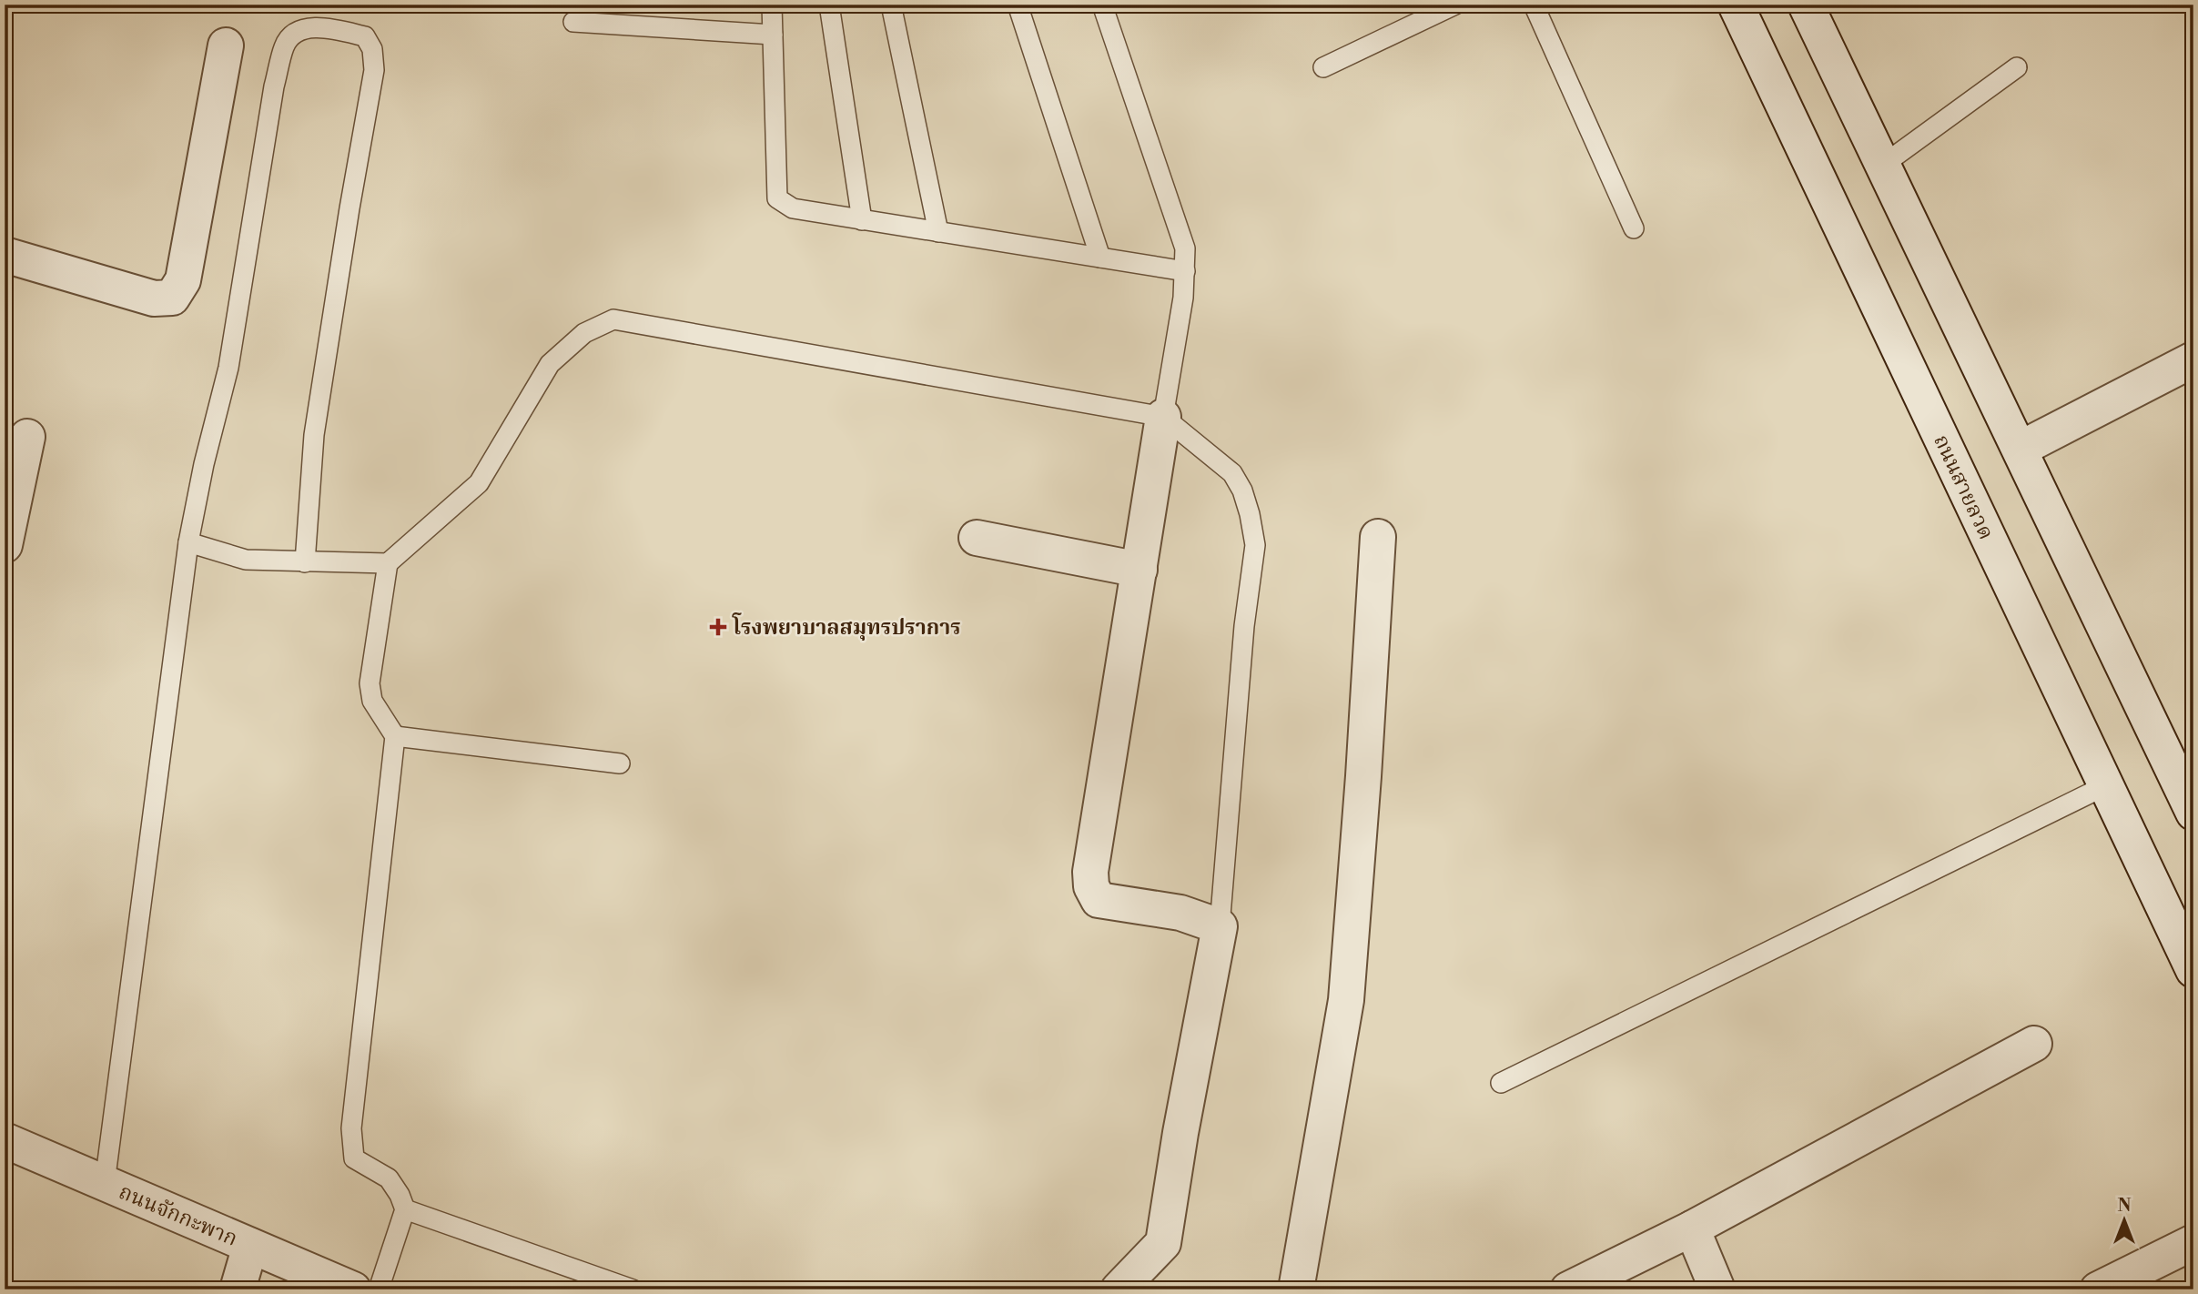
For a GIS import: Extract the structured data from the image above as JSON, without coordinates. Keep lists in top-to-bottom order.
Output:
{
  "streets": {
    "street": ["ถนนสายลวด", "ถนนจักกะพาก"]
  },
  "places": {
    "health": ["โรงพยาบาลสมุทรปราการ"]
  },
  "north": "top"
}
